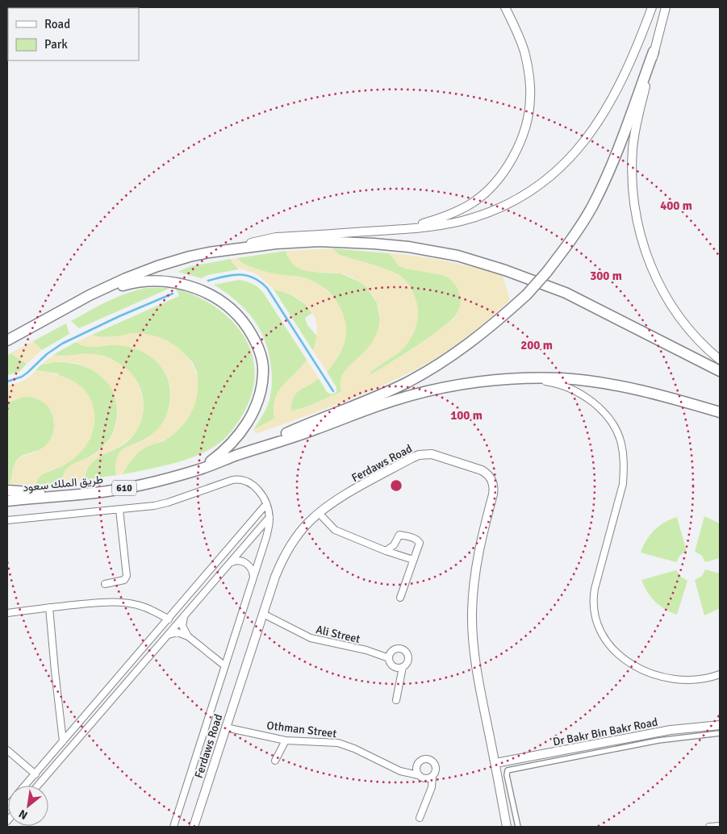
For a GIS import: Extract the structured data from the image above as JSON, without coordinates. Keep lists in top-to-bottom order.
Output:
{
  "streets": {
    "main road": ["طريق الملك سعود", "610"],
    "street": [
      "Ferdaws Road",
      "Ali Street",
      "Othman Street",
      "Dr Bakr Bin Bakr Road"
    ]
  },
  "crossings": [
    ["Ferdaws Road", "Ali Street"],
    ["Ferdaws Road", "Othman Street"],
    ["Ferdaws Road", "Dr Bakr Bin Bakr Road"]
  ],
  "legend": ["Road", "Park"],
  "north": "bottom left",
  "rings": [
    "400 m",
    "300 m",
    "200 m",
    "100 m"
  ]
}
